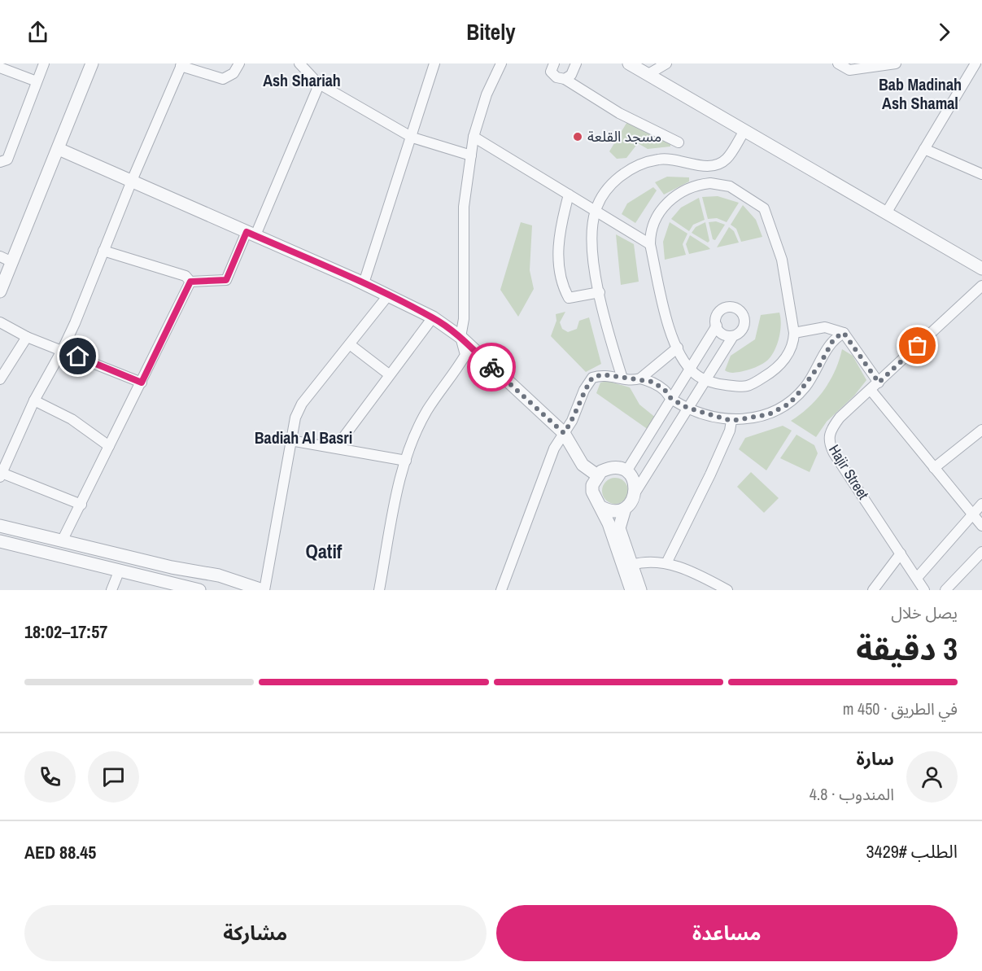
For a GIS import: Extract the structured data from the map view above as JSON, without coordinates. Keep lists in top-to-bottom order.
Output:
{
  "streets": {
    "street": ["Hajir Street"]
  },
  "districts": [
    "Ash Shariah",
    "Bab Madinah Ash Shamal",
    "Badiah Al Basri",
    "Qatif"
  ],
  "places": ["مسجد القلعة"],
  "page": {
    "header": "Bitely",
    "heading": ["3 دقيقة", "يصل خلال", "17:57–18:02"],
    "panel": [
      "سارة",
      "المندوب · 4.8",
      "الطلب #3429",
      "AED 88.45"
    ],
    "bar": "في الطريق · 450 m",
    "buttons": ["مساعدة", "مشاركة"]
  }
}
